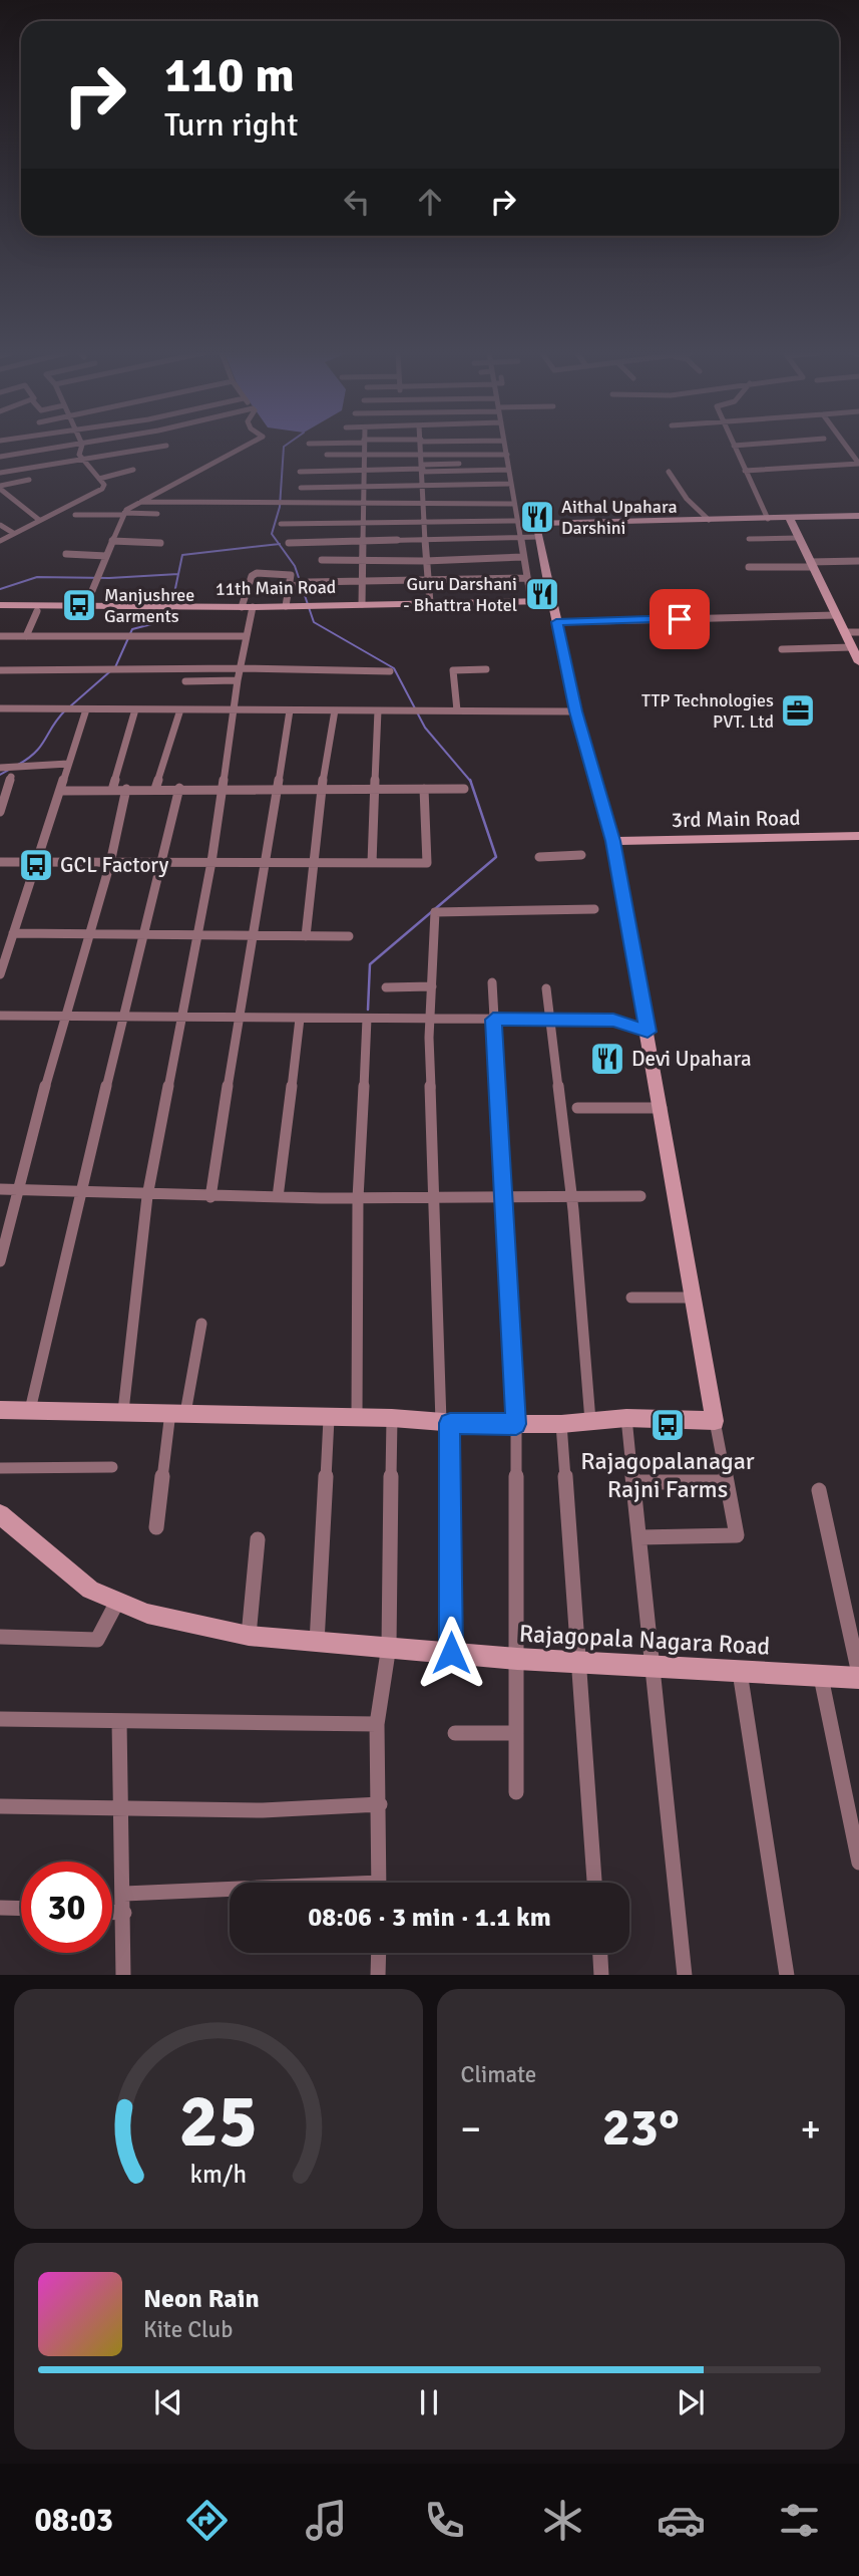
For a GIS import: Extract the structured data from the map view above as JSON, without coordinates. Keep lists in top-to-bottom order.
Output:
{
  "streets": {
    "street": ["11th Main Road", "3rd Main Road", "Rajagopala Nagara Road"]
  },
  "places": {
    "restaurant": ["Aithal Upahara Darshini", "Guru Darshani - Bhattra Hotel", "Devi Upahara"],
    "bus stop": ["Manjushree Garments", "GCL Factory", "Rajagopalanagar Rajni Farms"],
    "office": ["TTP Technologies PVT. Ltd"]
  },
  "page": {
    "turn": ["110 m", "Turn right"],
    "limit": "30",
    "trip": "08:06 · 3 min · 1.1 km",
    "tile": "Climate",
    "heat": ["−", "23°", "+"],
    "song": ["Neon Rain", "Kite Club"],
    "tabs": "08:03",
    "gauge": ["25", "km/h"]
  }
}
